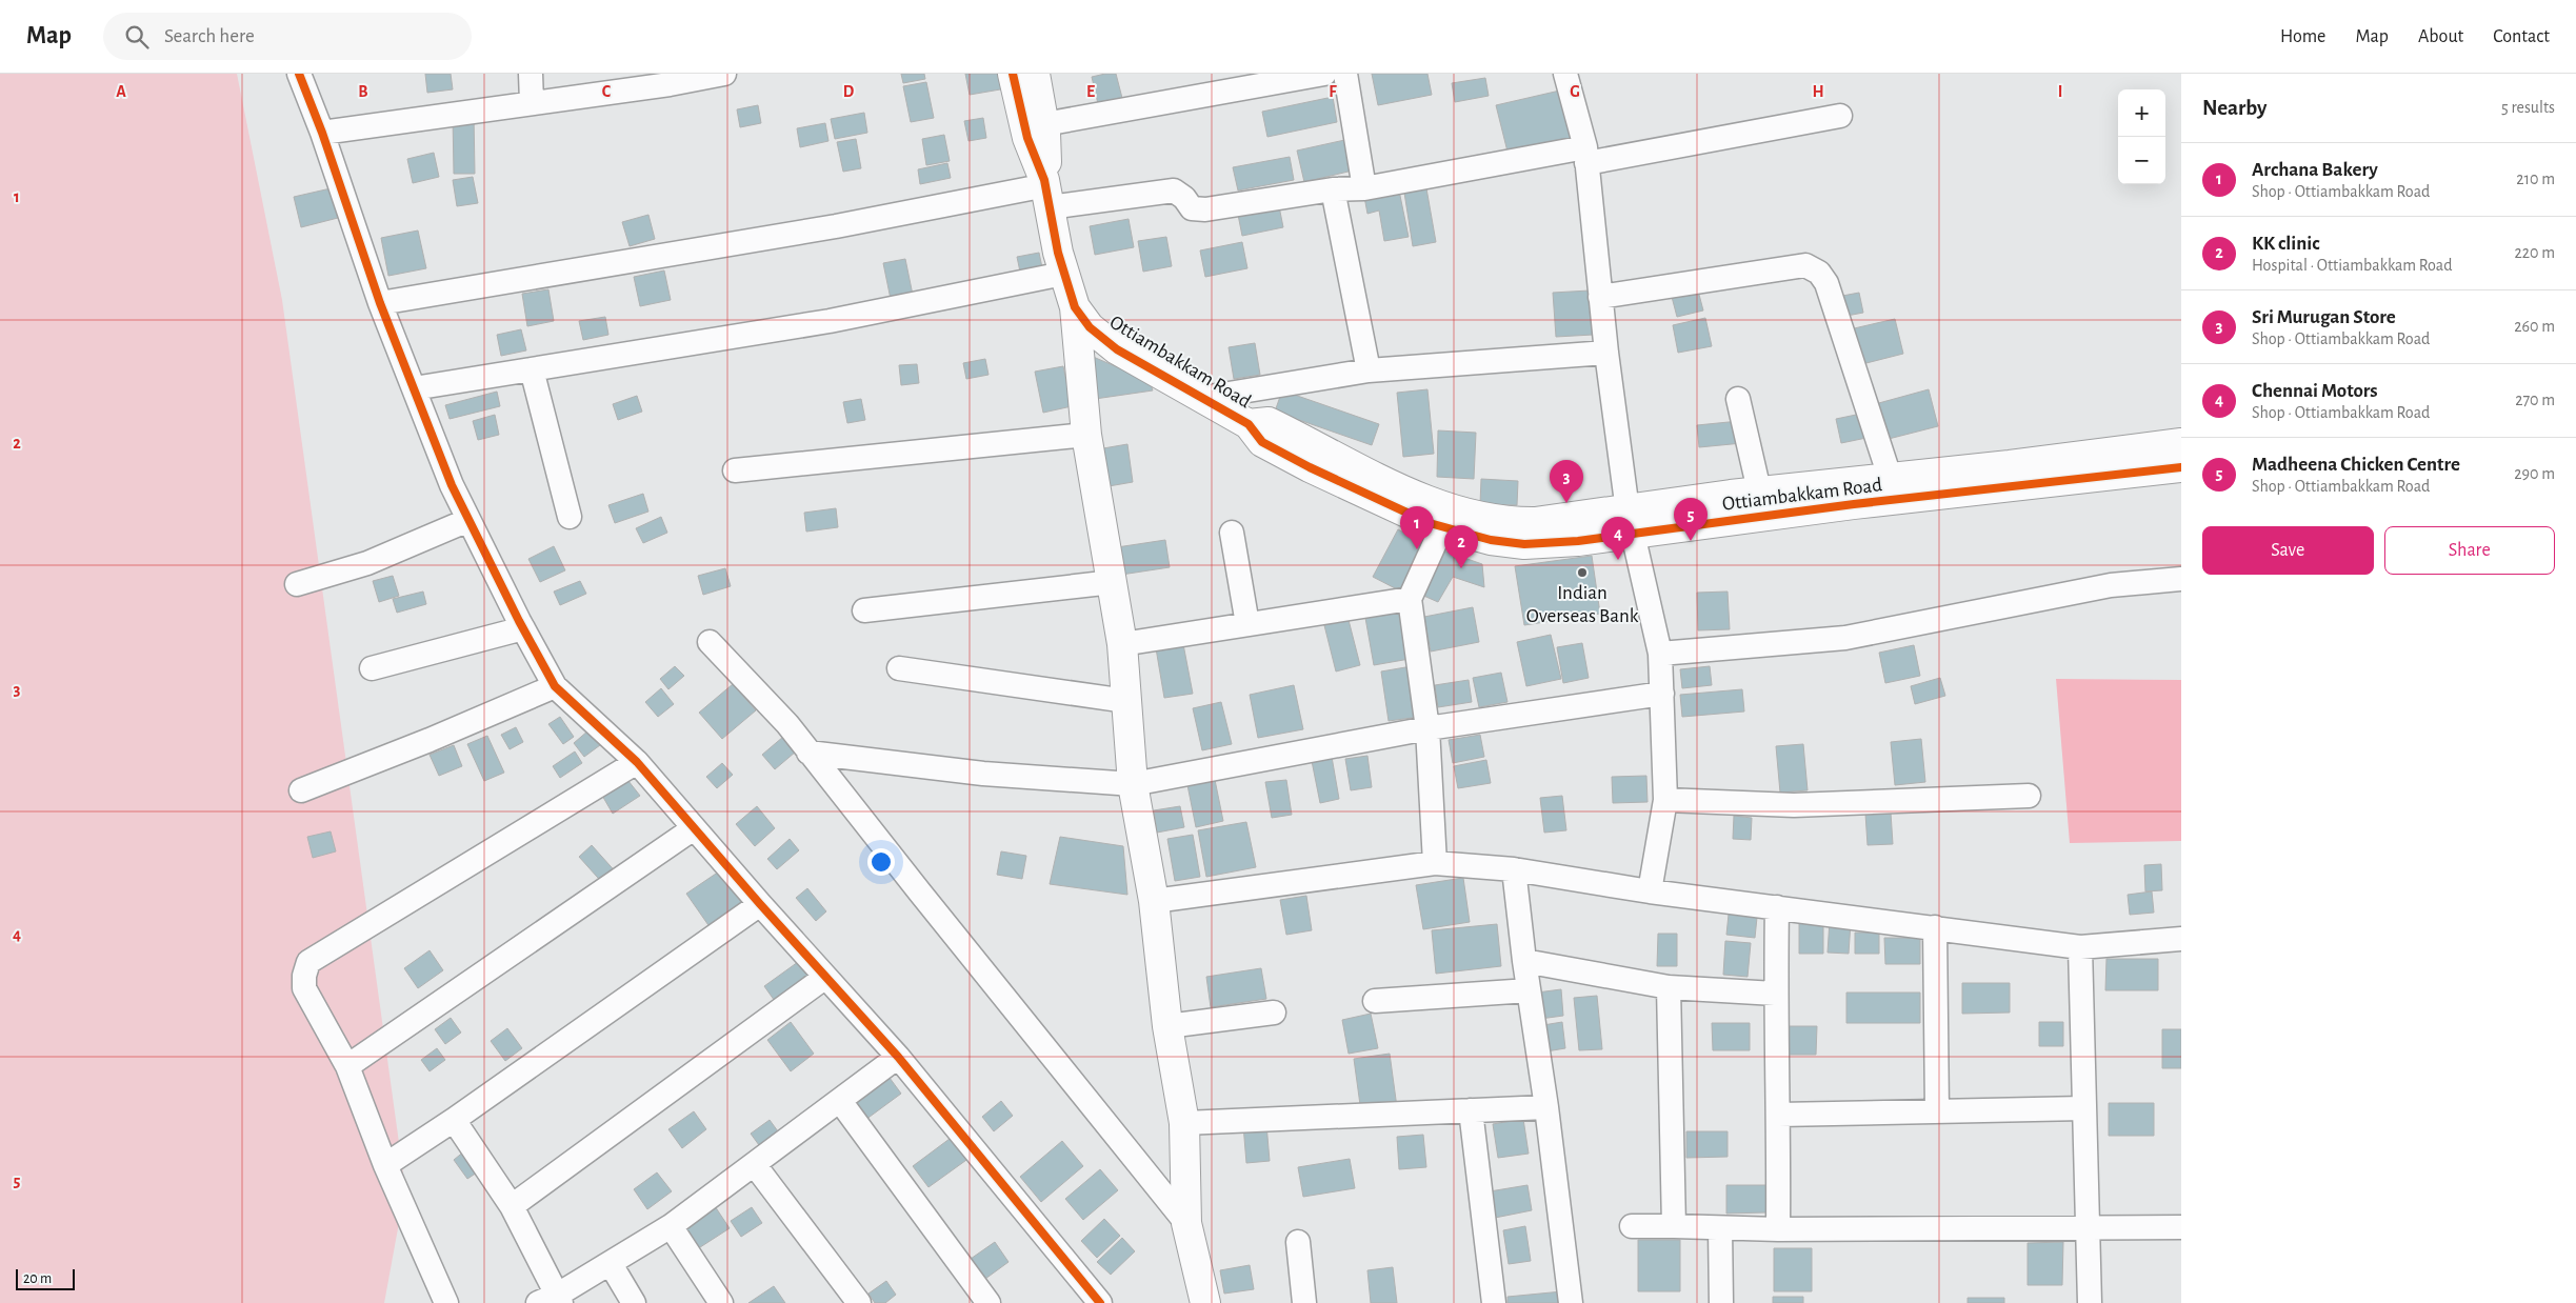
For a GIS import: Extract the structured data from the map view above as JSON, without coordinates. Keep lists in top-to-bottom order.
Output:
{
  "streets": {
    "street": ["Ottiambakkam Road"]
  },
  "places": ["Indian Overseas Bank"],
  "scale_bar": "20 m",
  "page": {
    "header": "Map",
    "search": "Search here",
    "nav": [
      "Home",
      "Map",
      "About",
      "Contact"
    ],
    "heading": ["Nearby", "5 results"],
    "map_buttons": ["+", "−"],
    "list": [
      {
        "mark": "1",
        "name": "Archana Bakery",
        "note": "Shop · Ottiambakkam Road",
        "value": "210 m"
      },
      {
        "mark": "2",
        "name": "KK clinic",
        "note": "Hospital · Ottiambakkam Road",
        "value": "220 m"
      },
      {
        "mark": "3",
        "name": "Sri Murugan Store",
        "note": "Shop · Ottiambakkam Road",
        "value": "260 m"
      },
      {
        "mark": "4",
        "name": "Chennai Motors",
        "note": "Shop · Ottiambakkam Road",
        "value": "270 m"
      },
      {
        "mark": "5",
        "name": "Madheena Chicken Centre",
        "note": "Shop · Ottiambakkam Road",
        "value": "290 m"
      }
    ],
    "pins": [
      "3",
      "5",
      "1",
      "4",
      "2"
    ],
    "buttons": ["Save", "Share"],
    "scale": "20 m"
  },
  "grid": {
    "columns": [
      "A",
      "B",
      "C",
      "D",
      "E",
      "F",
      "G",
      "H",
      "I"
    ],
    "rows": [
      "1",
      "2",
      "3",
      "4",
      "5"
    ]
  }
}
